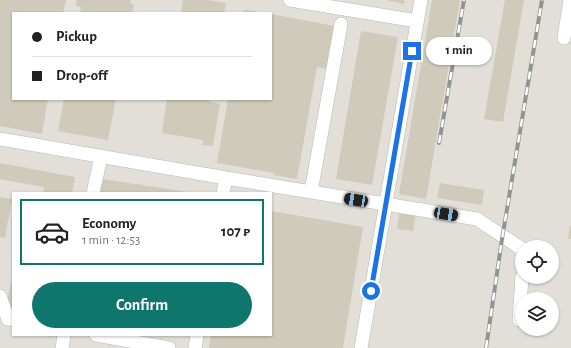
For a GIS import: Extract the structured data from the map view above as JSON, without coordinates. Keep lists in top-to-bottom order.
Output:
{
  "page": {
    "banner": ["Pickup", "Drop-off"],
    "bubble": "1 min",
    "list": [
      {
        "name": "Economy",
        "note": "1 min · 12:53",
        "value": "107 ₽"
      }
    ],
    "buttons": "Confirm"
  }
}
